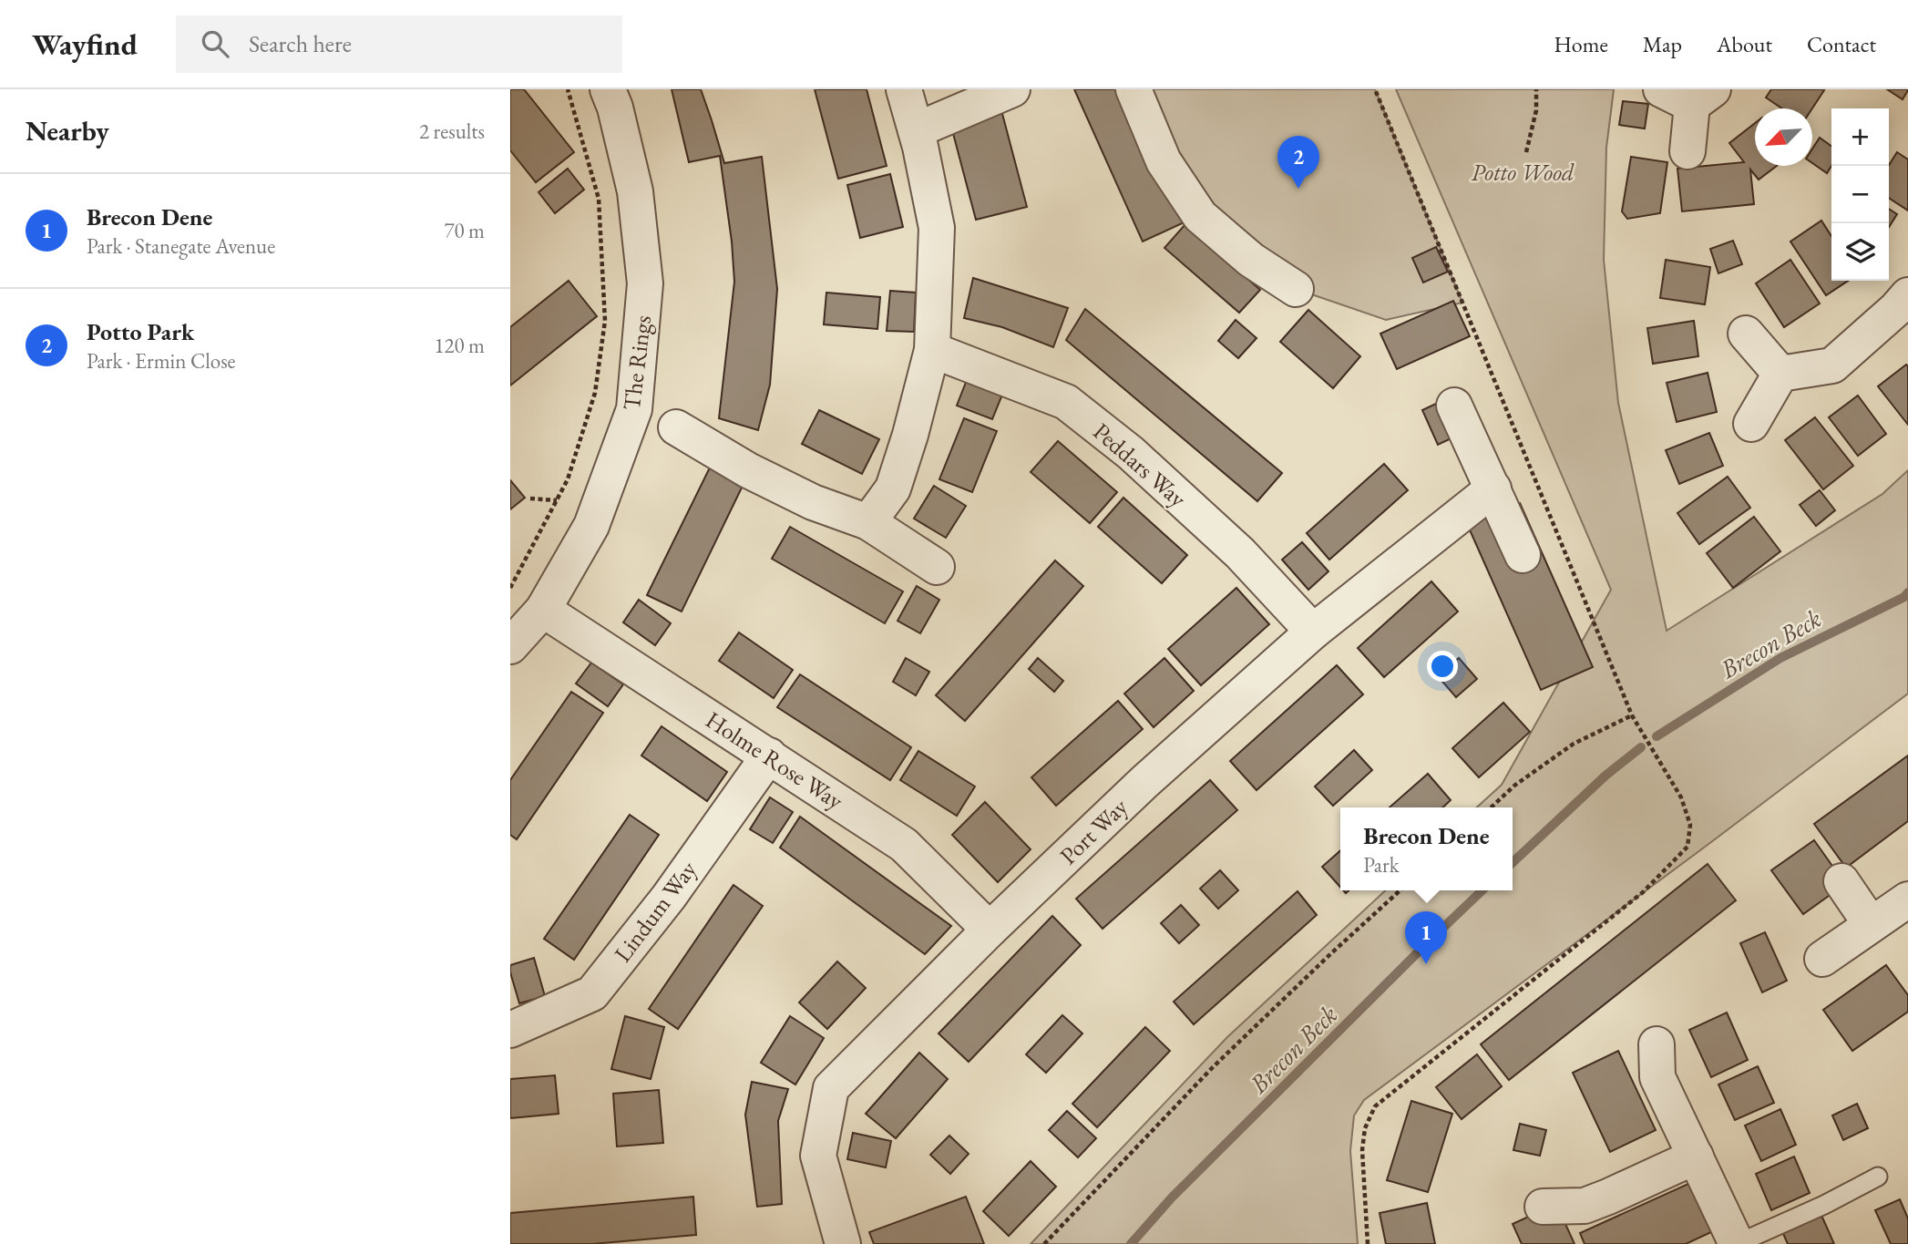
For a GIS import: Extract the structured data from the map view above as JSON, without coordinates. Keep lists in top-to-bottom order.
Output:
{
  "streets": {
    "street": [
      "The Rings",
      "Peddars Way",
      "Holme Rose Way",
      "Port Way",
      "Lindum Way"
    ]
  },
  "crossings": [
    ["The Rings", "Holme Rose Way"],
    ["Peddars Way", "Port Way"],
    ["Holme Rose Way", "Port Way"],
    ["Holme Rose Way", "Lindum Way"]
  ],
  "water": ["Brecon Beck"],
  "parks": ["Potto Wood"],
  "north": "bottom left",
  "page": {
    "header": "Wayfind",
    "search": "Search here",
    "nav": [
      "Home",
      "Map",
      "About",
      "Contact"
    ],
    "heading": ["Nearby", "2 results"],
    "map_buttons": ["+", "−"],
    "pins": ["2", "1"],
    "list": [
      {
        "mark": "1",
        "name": "Brecon Dene",
        "note": "Park · Stanegate Avenue",
        "value": "70 m"
      },
      {
        "mark": "2",
        "name": "Potto Park",
        "note": "Park · Ermin Close",
        "value": "120 m"
      }
    ],
    "popup": ["Brecon Dene", "Park"]
  }
}
